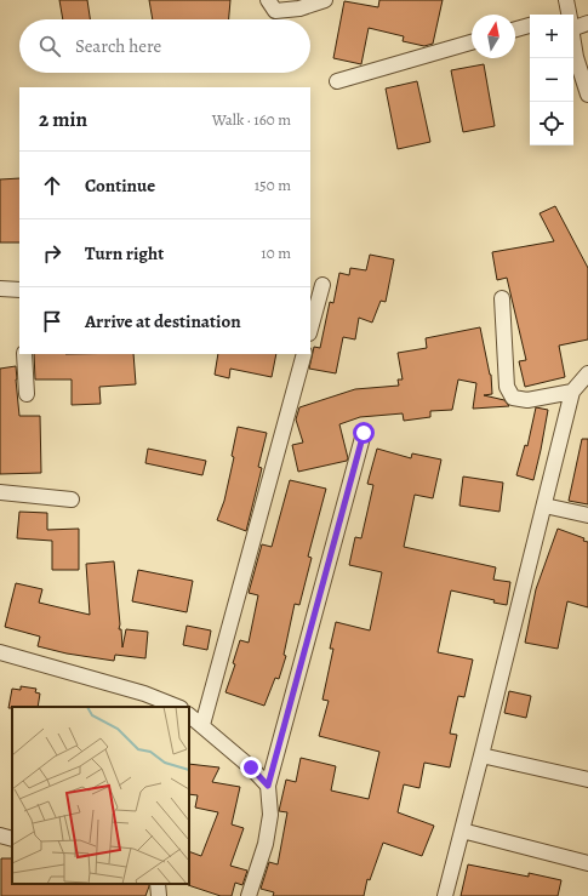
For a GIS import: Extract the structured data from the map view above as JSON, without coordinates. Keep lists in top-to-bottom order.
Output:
{
  "north": "top",
  "page": {
    "map_buttons": ["+", "−"],
    "search": "Search here",
    "heading": ["2 min", "Walk · 160 m"],
    "list": [
      ["Continue", "150 m"],
      ["Turn right", "10 m"],
      "Arrive at destination"
    ]
  }
}
